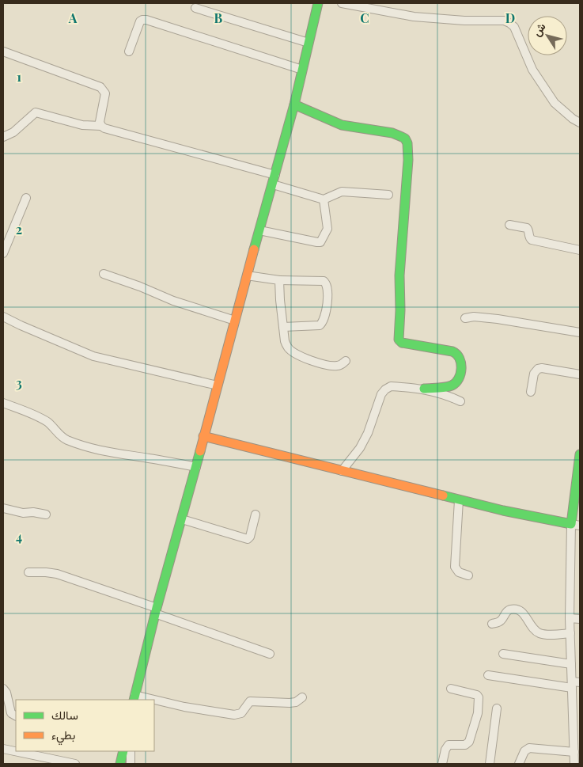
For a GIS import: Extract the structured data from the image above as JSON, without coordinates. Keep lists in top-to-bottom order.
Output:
{
  "legend": ["سالك", "بطيء"],
  "north": "top left",
  "grid": {
    "columns": [
      "A",
      "B",
      "C",
      "D"
    ],
    "rows": [
      "1",
      "2",
      "3",
      "4"
    ]
  }
}
